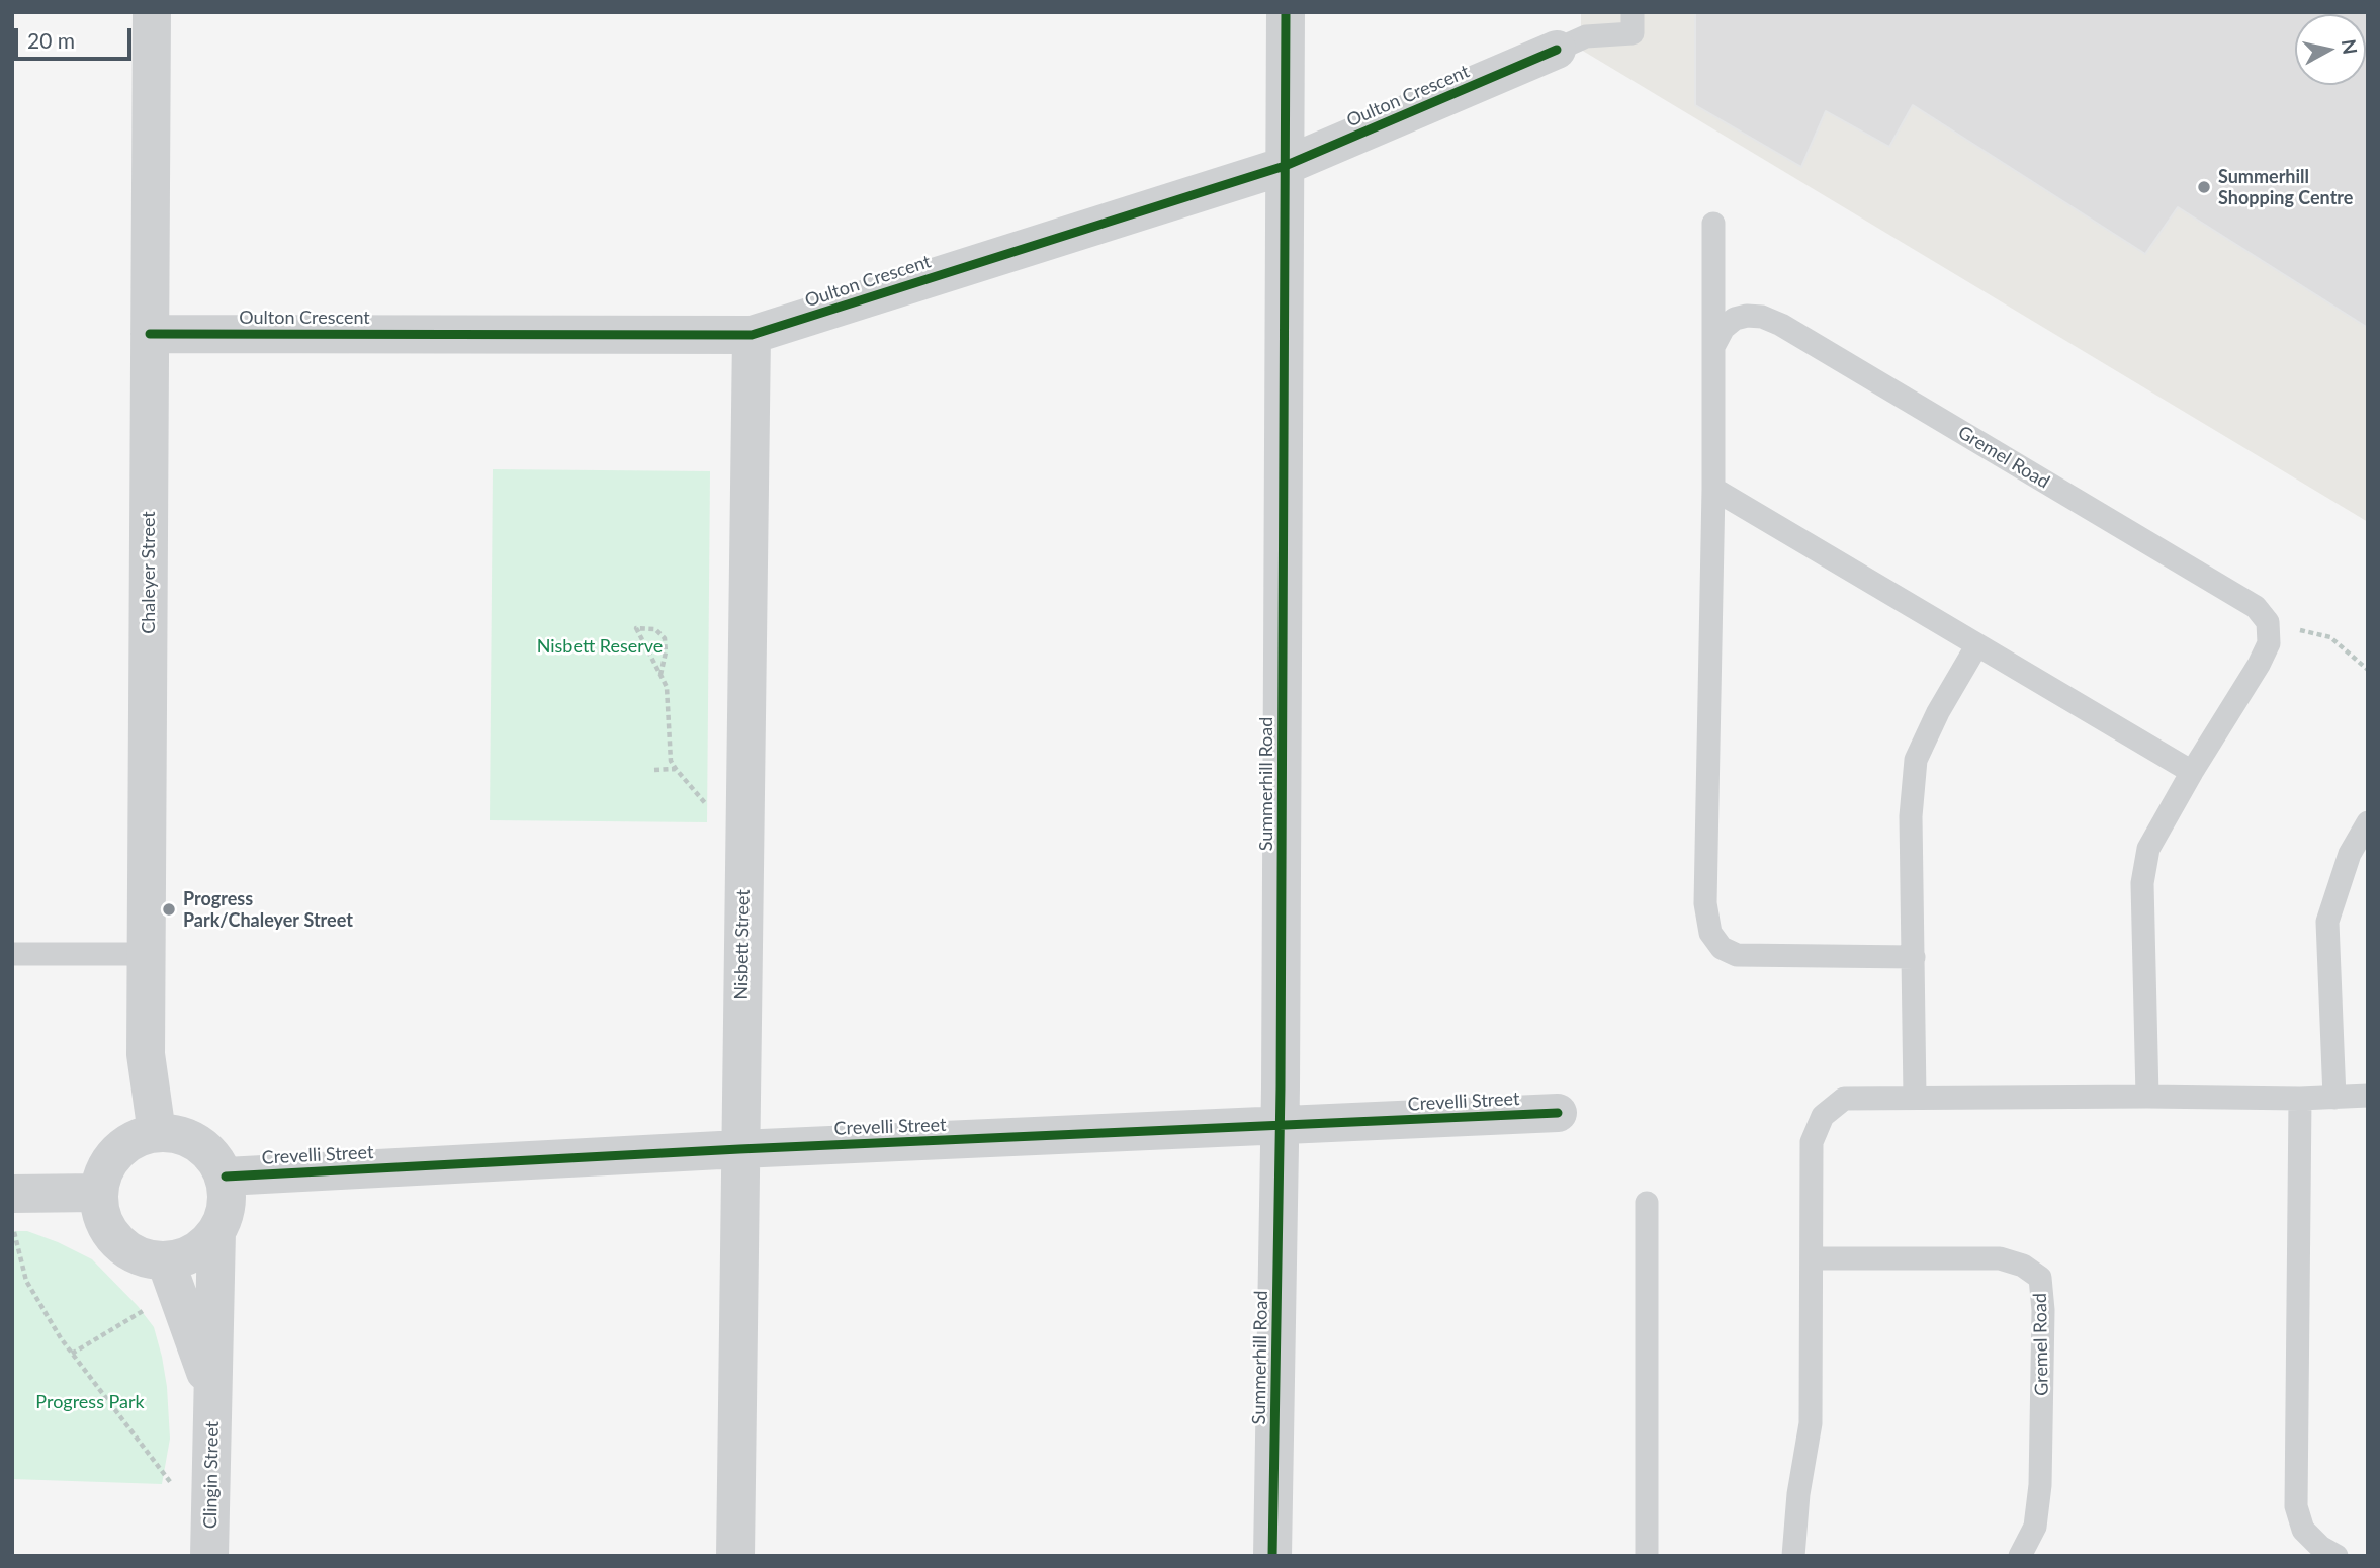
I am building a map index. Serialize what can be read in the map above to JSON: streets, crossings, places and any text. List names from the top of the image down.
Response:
{
  "streets": {
    "street": [
      "Oulton Crescent",
      "Chaleyer Street",
      "Summerhill Road",
      "Nisbett Street",
      "Crevelli Street",
      "Clingin Street"
    ],
    "lane": ["Gremel Road"]
  },
  "crossings": [
    ["Oulton Crescent", "Chaleyer Street"],
    ["Oulton Crescent", "Summerhill Road"],
    ["Oulton Crescent", "Nisbett Street"],
    ["Chaleyer Street", "Crevelli Street"],
    ["Chaleyer Street", "Clingin Street"],
    ["Summerhill Road", "Crevelli Street"],
    ["Nisbett Street", "Crevelli Street"],
    ["Crevelli Street", "Clingin Street"]
  ],
  "parks": ["Nisbett Reserve", "Progress Park"],
  "places": ["Summerhill Shopping Centre", "Progress Park/Chaleyer Street"],
  "scale_bar": "20 m",
  "north": "right"
}
